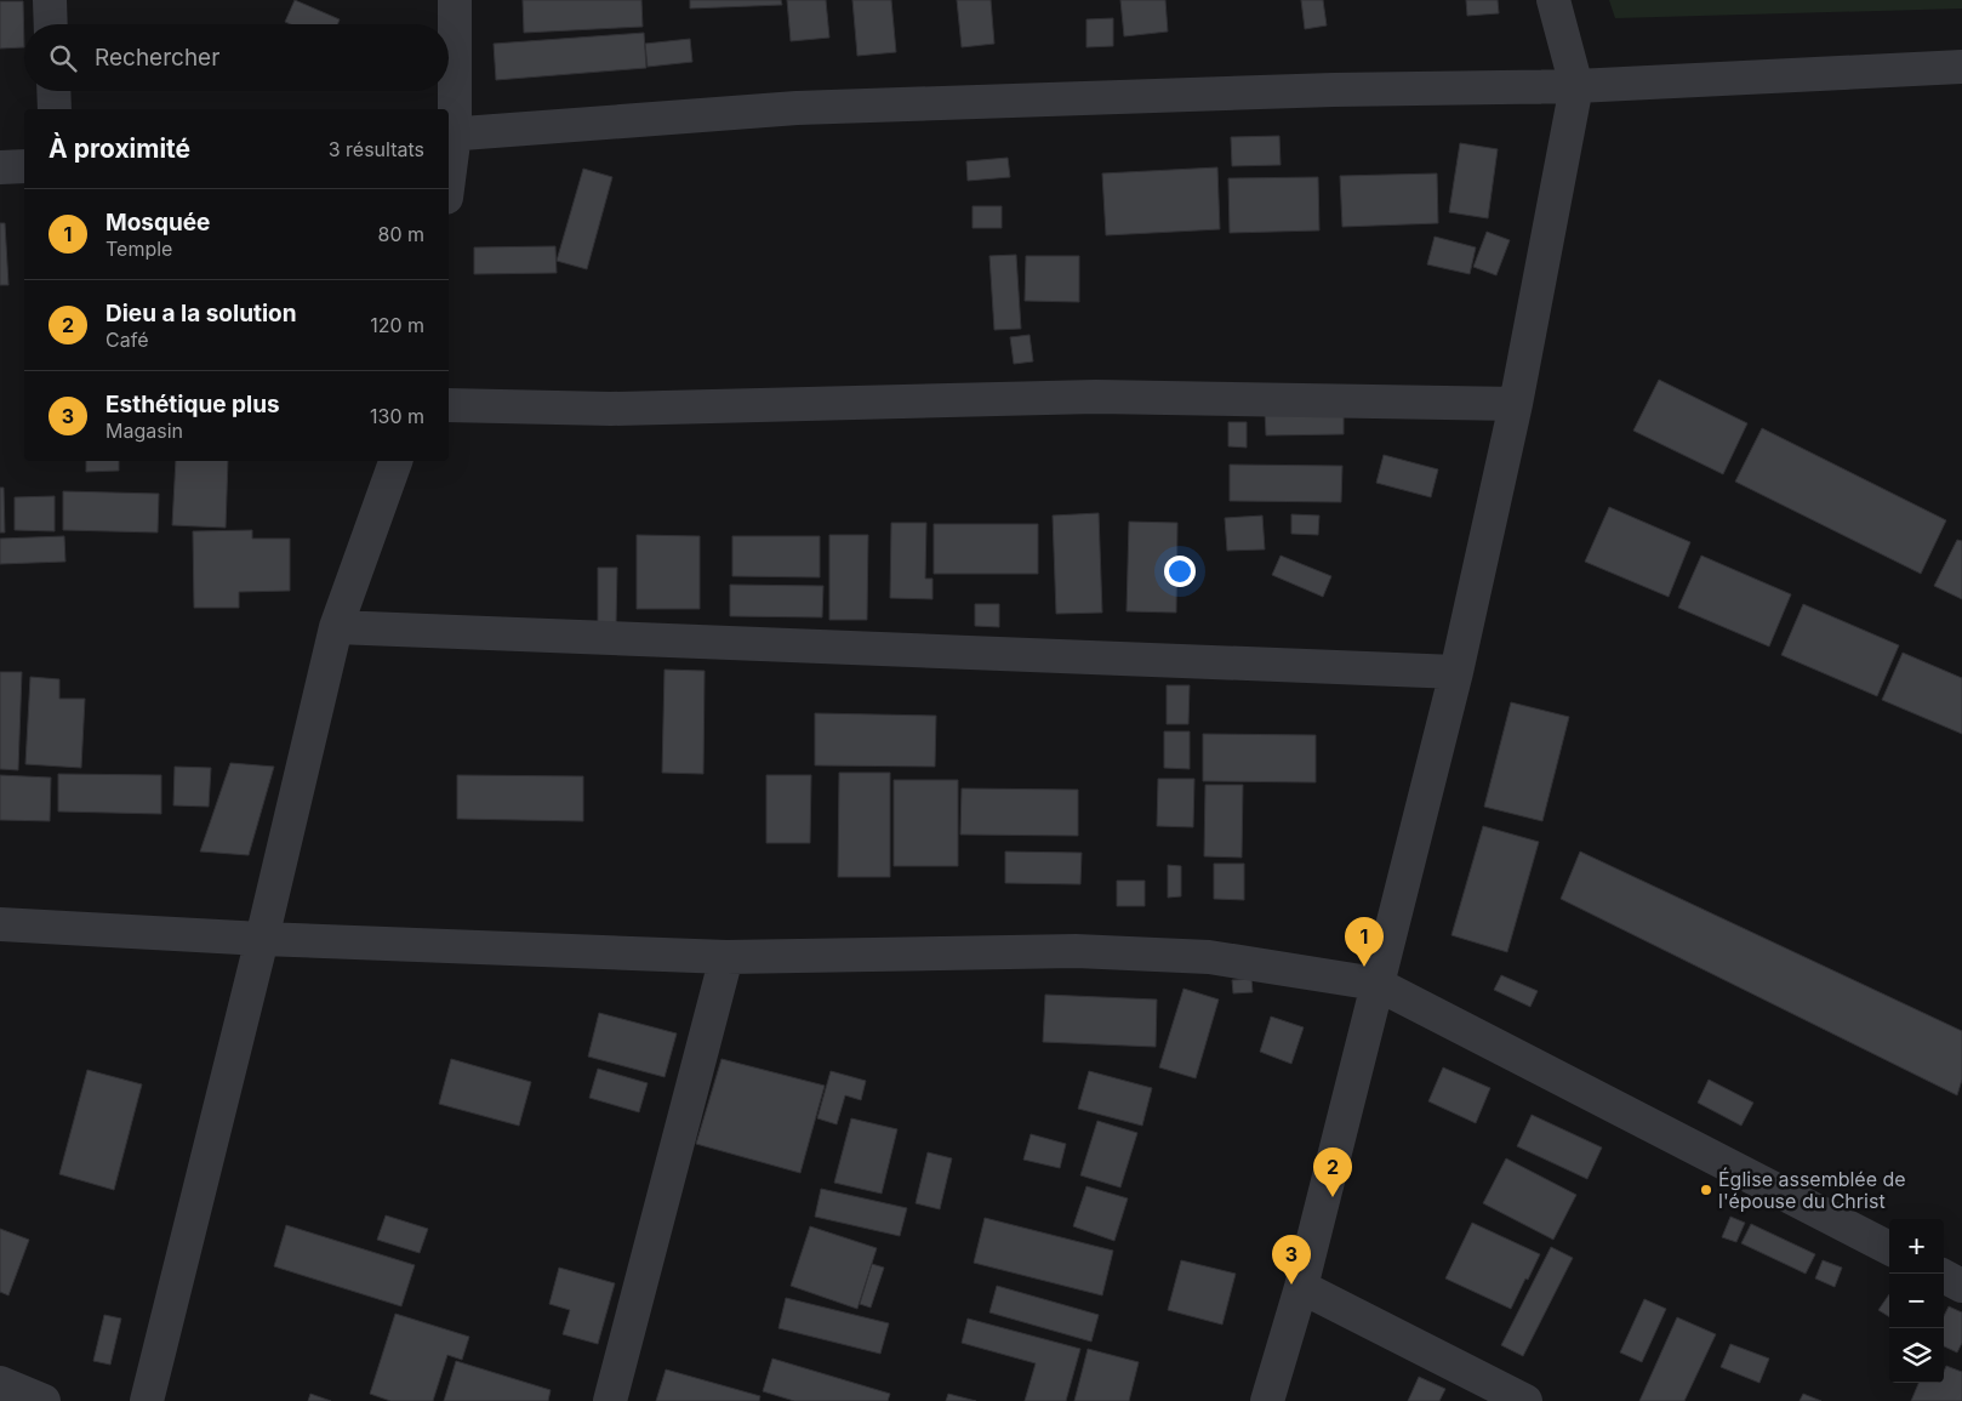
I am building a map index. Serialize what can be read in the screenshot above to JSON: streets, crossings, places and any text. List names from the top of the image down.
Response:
{
  "places": ["Église assemblée de l'épouse du Christ"],
  "page": {
    "search": "Rechercher",
    "heading": ["À proximité", "3 résultats"],
    "list": [
      {
        "mark": "1",
        "name": "Mosquée",
        "note": "Temple",
        "value": "80 m"
      },
      {
        "mark": "2",
        "name": "Dieu a la solution",
        "note": "Café",
        "value": "120 m"
      },
      {
        "mark": "3",
        "name": "Esthétique plus",
        "note": "Magasin",
        "value": "130 m"
      }
    ],
    "pins": ["1", "2", "3"],
    "map_buttons": ["+", "−"]
  }
}
